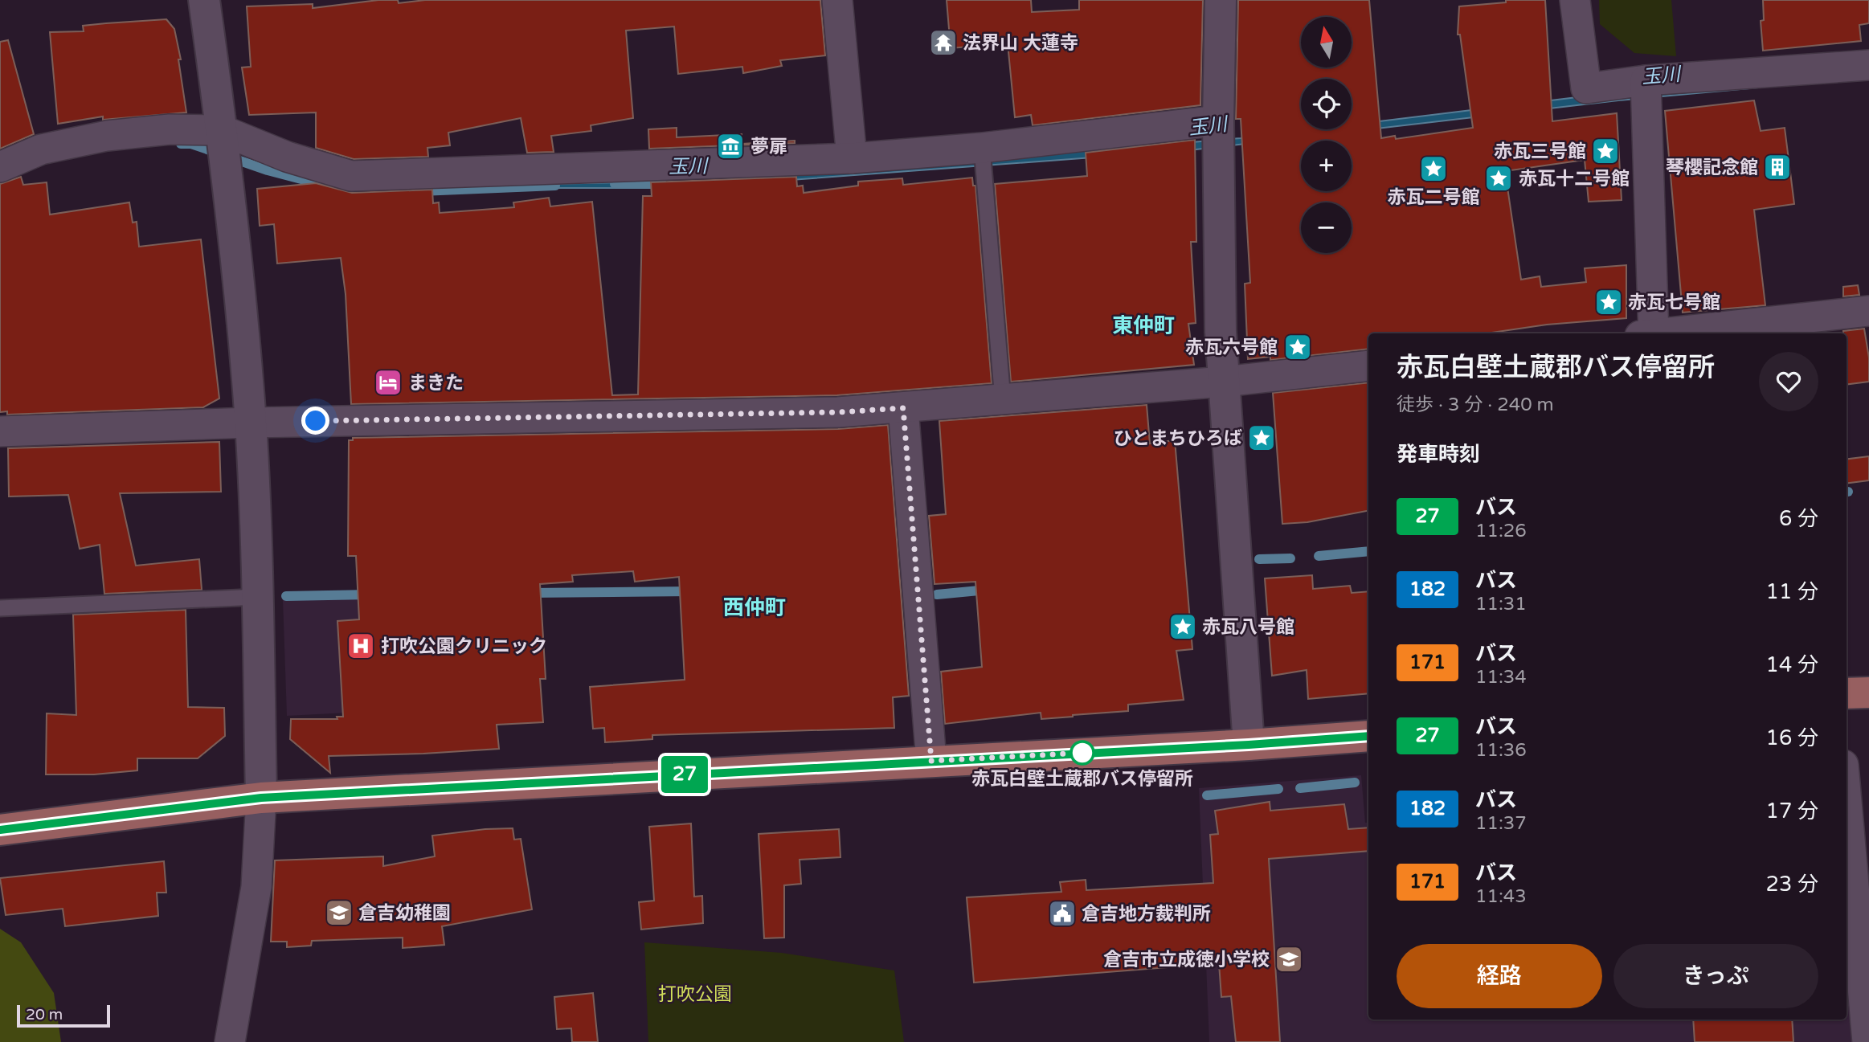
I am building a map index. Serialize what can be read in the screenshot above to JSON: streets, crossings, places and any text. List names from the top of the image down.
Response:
{
  "districts": ["東仲町", "西仲町"],
  "water": ["玉川"],
  "parks": ["打吹公園"],
  "places": {
    "temple": ["法界山 大蓮寺"],
    "museum": ["夢扉"],
    "place": [
      "赤瓦三号館",
      "赤瓦二号館",
      "赤瓦十二号館",
      "赤瓦七号館",
      "赤瓦六号館",
      "ひとまちひろば",
      "赤瓦八号館"
    ],
    "building": ["琴櫻記念館"],
    "hotel": ["まきた"],
    "hospital": ["打吹公園クリニック"],
    "other": ["赤瓦白壁土蔵郡バス停留所"],
    "school or university": ["倉吉幼稚園", "倉吉市立成徳小学校"],
    "public building": ["倉吉地方裁判所"]
  },
  "lines": ["bus line 27"],
  "scale_bar": "20 m",
  "north": "top",
  "page": {
    "on_map": "27",
    "map_buttons": ["+", "−"],
    "heading": [
      ["赤瓦白壁土蔵郡バス停留所", "徒歩 · 3 分 · 240 m"],
      "発車時刻"
    ],
    "list": [
      {
        "mark": "27",
        "name": "バス",
        "note": "11:26",
        "value": "6 分"
      },
      {
        "mark": "182",
        "name": "バス",
        "note": "11:31",
        "value": "11 分"
      },
      {
        "mark": "171",
        "name": "バス",
        "note": "11:34",
        "value": "14 分"
      },
      {
        "mark": "27",
        "name": "バス",
        "note": "11:36",
        "value": "16 分"
      },
      {
        "mark": "182",
        "name": "バス",
        "note": "11:37",
        "value": "17 分"
      },
      {
        "mark": "171",
        "name": "バス",
        "note": "11:43",
        "value": "23 分"
      }
    ],
    "buttons": ["経路", "きっぷ"],
    "scale": "20 m"
  }
}
